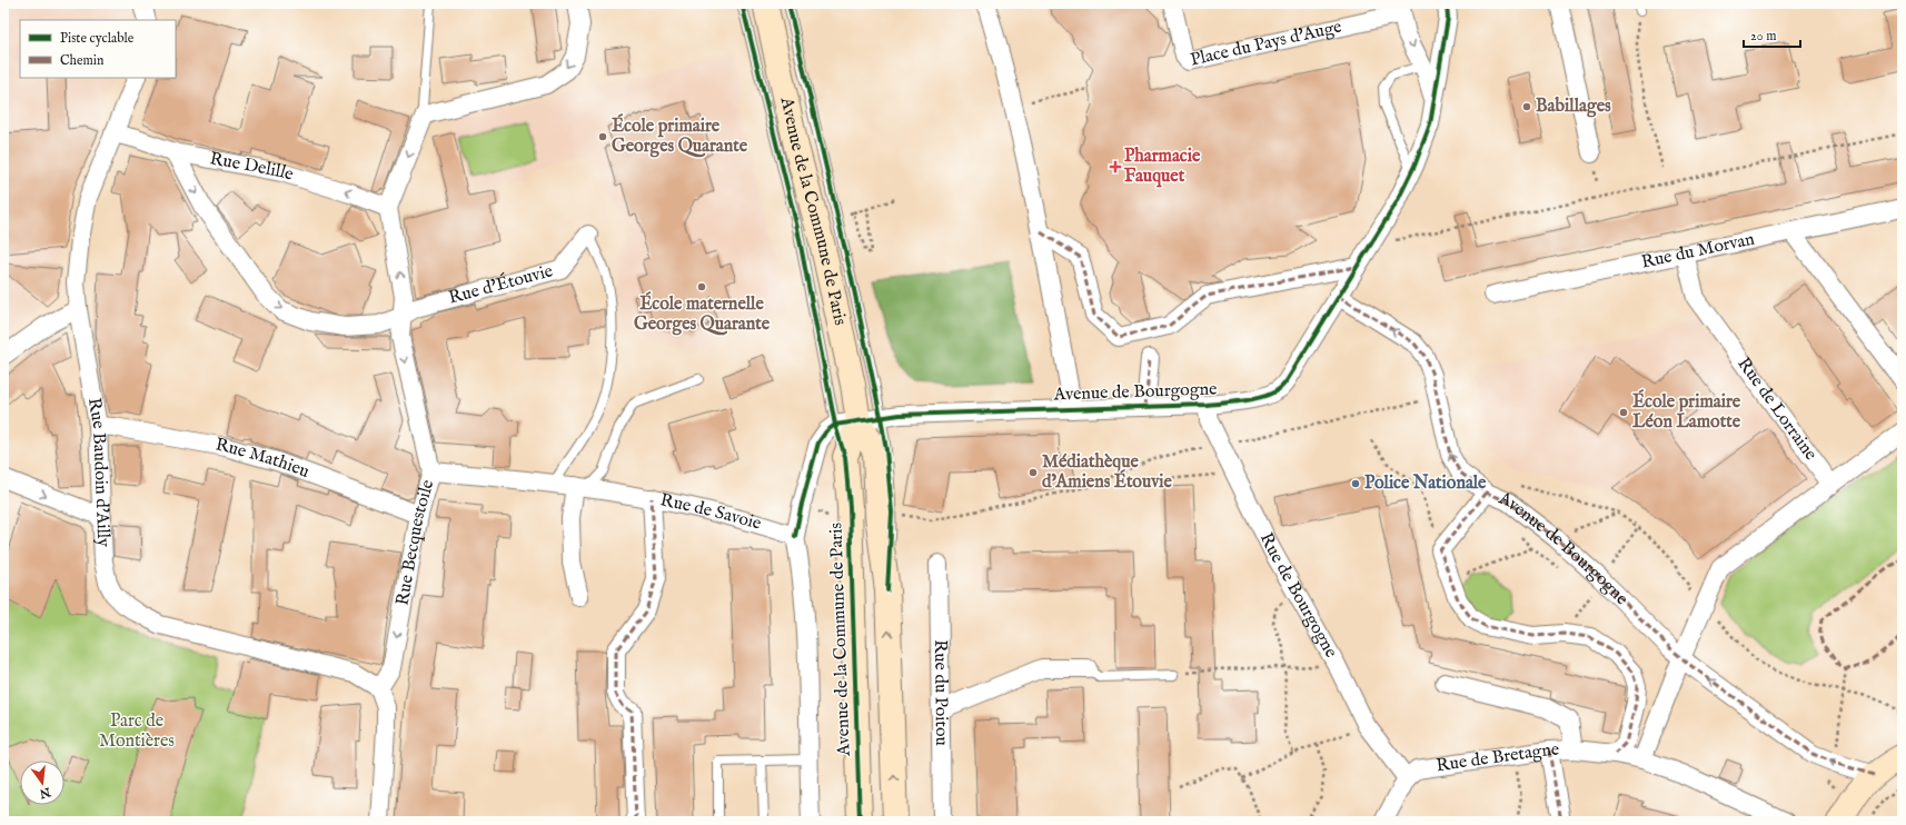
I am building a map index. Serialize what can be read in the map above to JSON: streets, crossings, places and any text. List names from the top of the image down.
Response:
{
  "streets": {
    "street": [
      "Place du Pays d'Auge",
      "Rue Delille",
      "Avenue de la Commune de Paris",
      "Rue du Morvan",
      "Rue d'Étouvie",
      "Avenue de Bourgogne",
      "Rue de Lorraine",
      "Rue Mathieu",
      "Rue Baudoin d'Ailly",
      "Rue de Savoie",
      "Rue Becquestoile",
      "Rue de Bourgogne",
      "Rue du Poitou",
      "Rue de Bretagne"
    ]
  },
  "crossings": [
    ["Rue Delille", "Rue d'Étouvie"],
    ["Rue Delille", "Rue Baudoin d'Ailly"],
    ["Avenue de la Commune de Paris", "Avenue de Bourgogne"],
    ["Rue du Morvan", "Rue de Lorraine"],
    ["Rue d'Étouvie", "Rue Becquestoile"],
    ["Avenue de Bourgogne", "Rue de Bourgogne"],
    ["Rue Mathieu", "Rue Baudoin d'Ailly"],
    ["Rue Mathieu", "Rue Becquestoile"],
    ["Rue Baudoin d'Ailly", "Rue Becquestoile"],
    ["Rue de Savoie", "Rue Becquestoile"],
    ["Rue de Bourgogne", "Rue de Bretagne"]
  ],
  "one_way": ["Rue Delille", "Rue d'Étouvie", "Rue Becquestoile"],
  "parks": ["Parc de Montières"],
  "places": {
    "other": [
      "Babillages",
      "École primaire Georges Quarante",
      "École maternelle Georges Quarante",
      "École primaire Léon Lamotte",
      "Médiathèque d’Amiens Étouvie",
      "Police Nationale"
    ],
    "health": ["Pharmacie Fauquet"]
  },
  "legend": ["Piste cyclable", "Chemin"],
  "scale_bar": "20 m",
  "north": "bottom"
}
